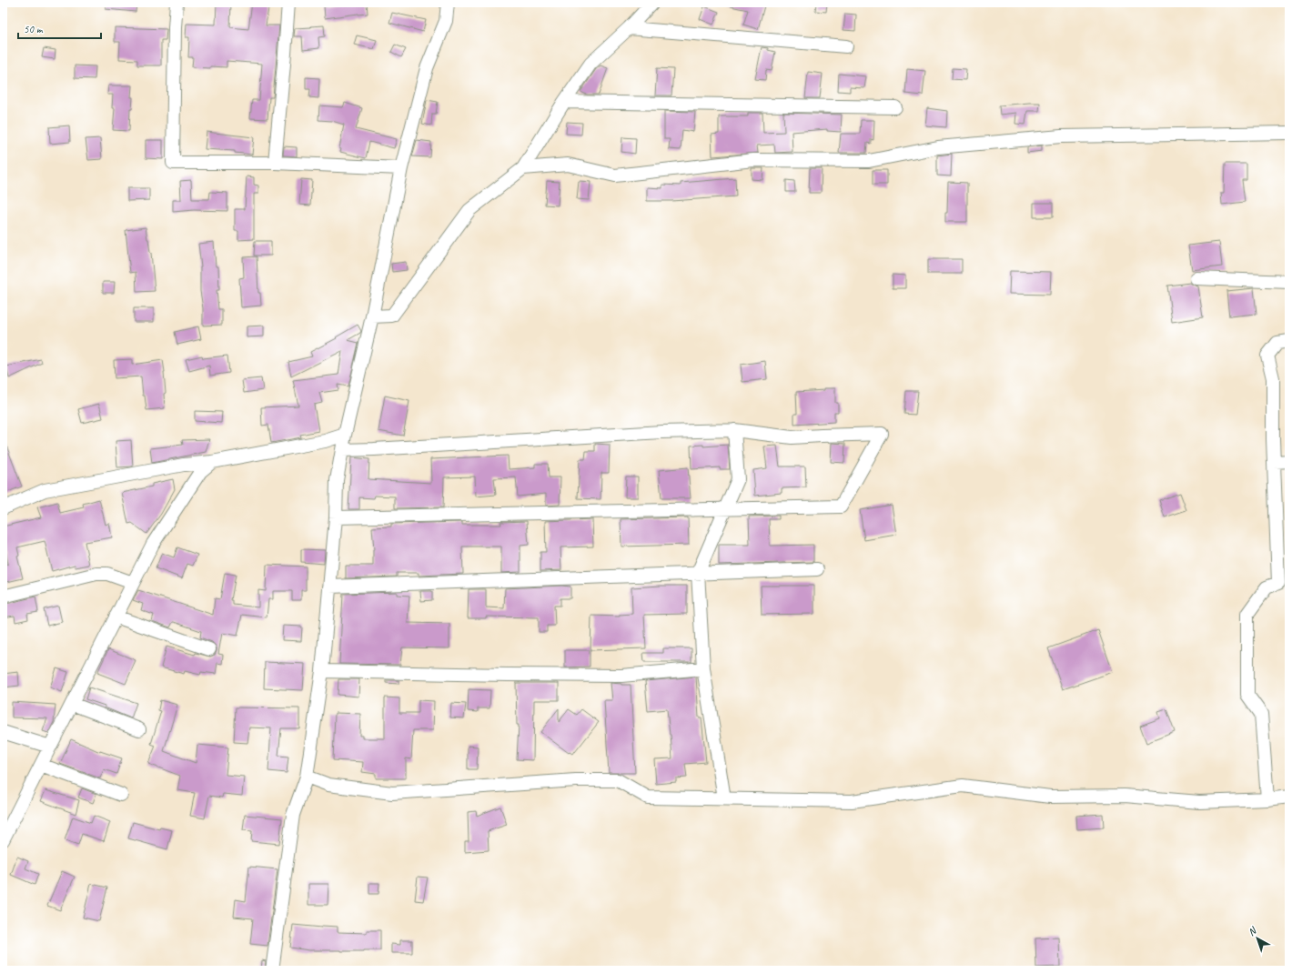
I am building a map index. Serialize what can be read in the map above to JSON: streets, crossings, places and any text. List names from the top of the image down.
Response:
{
  "scale_bar": "50 m",
  "north": "top left"
}
